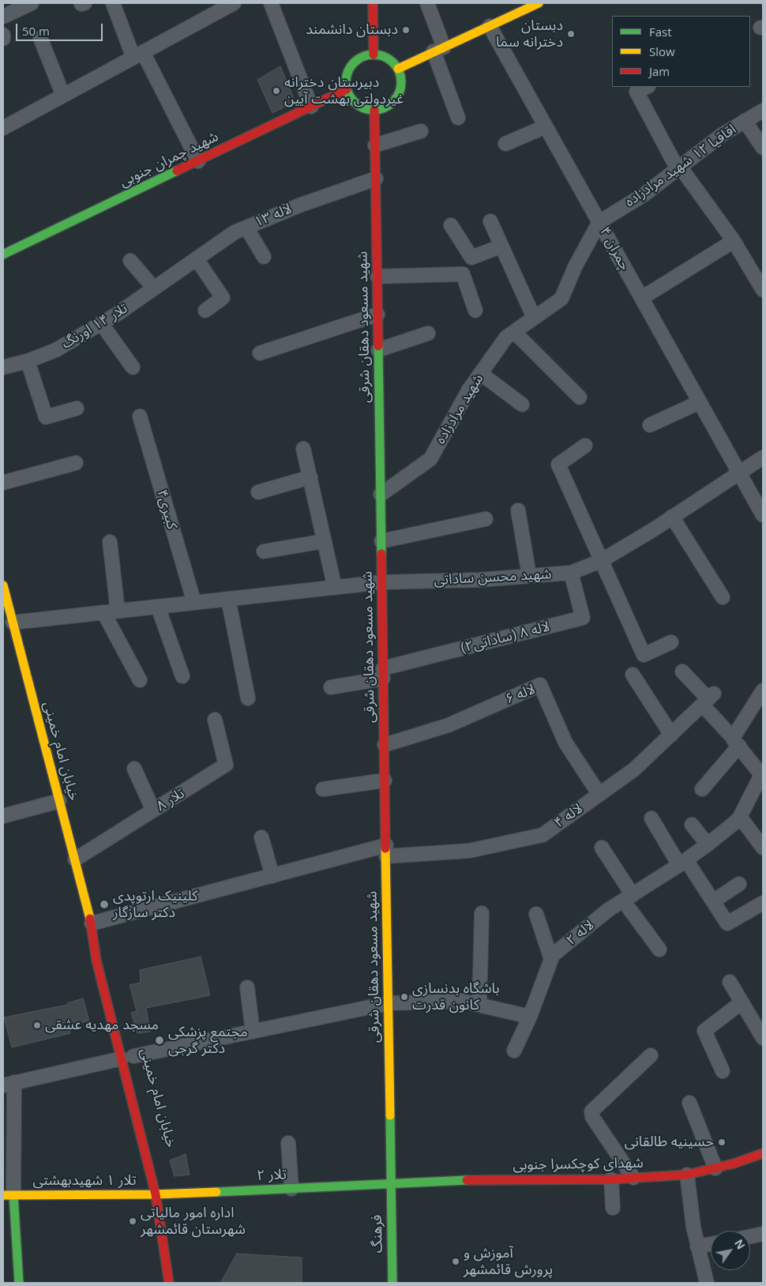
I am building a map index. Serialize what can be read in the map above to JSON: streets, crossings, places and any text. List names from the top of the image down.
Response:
{
  "streets": {
    "main road": [
      "شهید چمران جنوبی",
      "شهید مسعود دهقان شرقی",
      "خیابان امام خمینی",
      "شهدای کوچکسرا جنوبی",
      "تلار ۲",
      "تلار ۱ شهیدبهشتی",
      "فرهنگ"
    ],
    "street": [
      "اقاقیا ۱۲ شهید مرادزاده",
      "لاله ۱۳",
      "چمران ۴",
      "تلار ۱۴ اورنگ",
      "شهید مرادزاده",
      "کبیری۴",
      "شهید محسن ساداتی",
      "لاله ۸ (ساداتی۲)",
      "لاله ۶",
      "تلار ۸",
      "لاله ۴",
      "لاله ۲"
    ]
  },
  "crossings": [
    ["شهید چمران جنوبی", "شهید مسعود دهقان شرقی"],
    ["اقاقیا ۱۲ شهید مرادزاده", "چمران ۴"],
    ["اقاقیا ۱۲ شهید مرادزاده", "شهید مرادزاده"],
    ["لاله ۱۳", "تلار ۱۴ اورنگ"],
    ["لاله ۱۳", "شهید مسعود دهقان شرقی"],
    ["چمران ۴", "شهید مرادزاده"],
    ["چمران ۴", "شهید محسن ساداتی"],
    ["شهید مسعود دهقان شرقی", "شهید مرادزاده"],
    ["شهید مسعود دهقان شرقی", "شهید محسن ساداتی"],
    ["شهید مسعود دهقان شرقی", "لاله ۸ (ساداتی۲)"],
    ["شهید مسعود دهقان شرقی", "لاله ۶"],
    ["شهید مسعود دهقان شرقی", "لاله ۴"],
    ["شهید مسعود دهقان شرقی", "شهدای کوچکسرا جنوبی"],
    ["شهید مسعود دهقان شرقی", "تلار ۲"],
    ["شهید مسعود دهقان شرقی", "فرهنگ"],
    ["کبیری۴", "شهید محسن ساداتی"],
    ["شهید محسن ساداتی", "لاله ۸ (ساداتی۲)"],
    ["شهید محسن ساداتی", "خیابان امام خمینی"],
    ["لاله ۶", "لاله ۴"],
    ["خیابان امام خمینی", "تلار ۸"],
    ["خیابان امام خمینی", "لاله ۴"],
    ["خیابان امام خمینی", "تلار ۲"],
    ["خیابان امام خمینی", "تلار ۱ شهیدبهشتی"],
    ["شهدای کوچکسرا جنوبی", "تلار ۲"],
    ["شهدای کوچکسرا جنوبی", "فرهنگ"],
    ["تلار ۲", "تلار ۱ شهیدبهشتی"],
    ["تلار ۲", "فرهنگ"]
  ],
  "places": [
    "دبستان دانشمند",
    "دبستان دخترانه سما",
    "دبیرستان دخترانه غیردولتی بهشت آیین",
    "کلینیک ارتوپدی دکتر سازگار",
    "باشگاه بدنسازی کانون قدرت",
    "مسجد مهدیه عشقی",
    "مجتمع پزشکی دکتر گرجی",
    "حسینیه طالقانی",
    "اداره امور مالیاتی شهرستان قائمشهر",
    "آموزش و پرورش قائمشهر"
  ],
  "legend": ["Fast", "Slow", "Jam"],
  "scale_bar": "50 m",
  "north": "top right"
}
